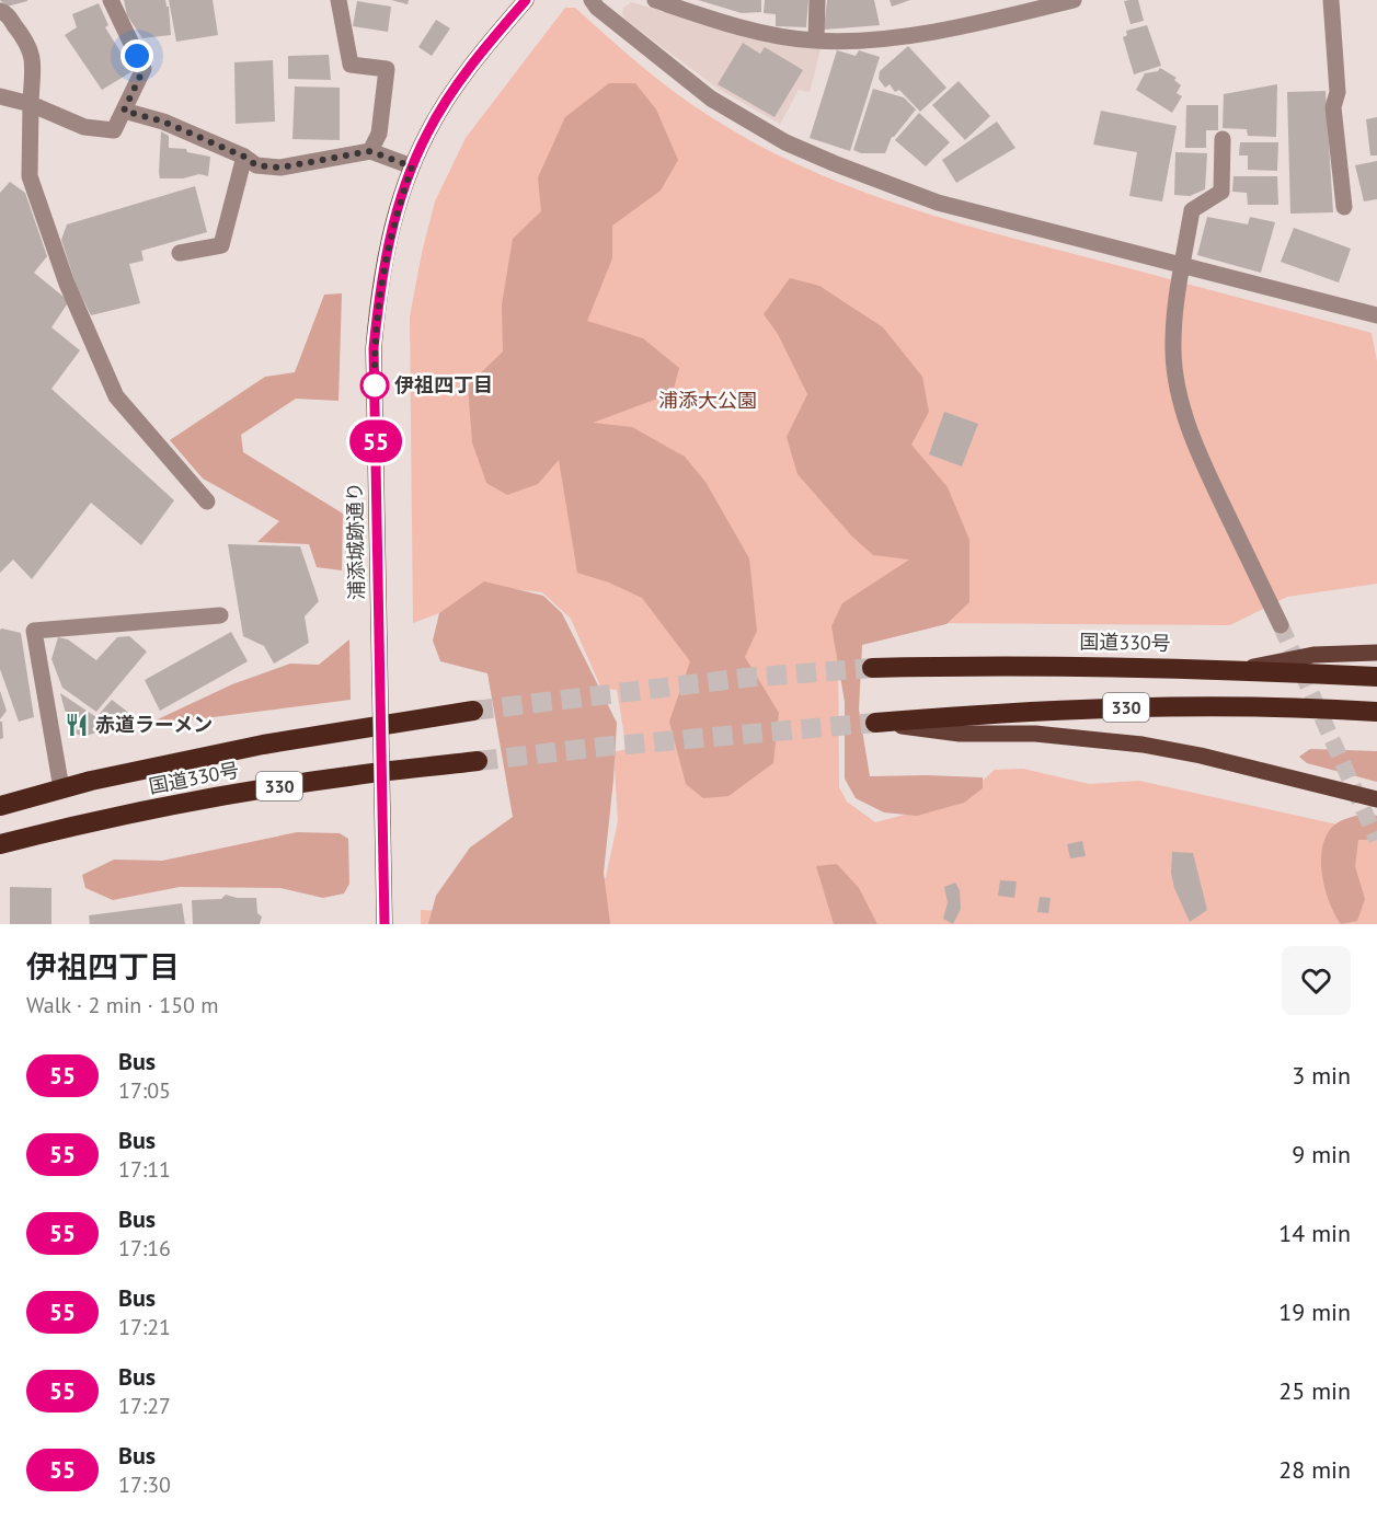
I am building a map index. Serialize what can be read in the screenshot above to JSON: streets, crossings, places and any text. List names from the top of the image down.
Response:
{
  "streets": {
    "highway": ["国道330号", "330"],
    "main road": ["浦添城跡通り"]
  },
  "parks": ["浦添大公園"],
  "places": {
    "other": ["伊祖四丁目"],
    "restaurant": ["赤道ラーメン"]
  },
  "lines": ["bus line 55"],
  "page": {
    "on_map": "55",
    "heading": ["伊祖四丁目", "Walk · 2 min · 150 m"],
    "list": [
      {
        "mark": "55",
        "name": "Bus",
        "note": "17:05",
        "value": "3 min"
      },
      {
        "mark": "55",
        "name": "Bus",
        "note": "17:11",
        "value": "9 min"
      },
      {
        "mark": "55",
        "name": "Bus",
        "note": "17:16",
        "value": "14 min"
      },
      {
        "mark": "55",
        "name": "Bus",
        "note": "17:21",
        "value": "19 min"
      },
      {
        "mark": "55",
        "name": "Bus",
        "note": "17:27",
        "value": "25 min"
      },
      {
        "mark": "55",
        "name": "Bus",
        "note": "17:30",
        "value": "28 min"
      }
    ]
  }
}
